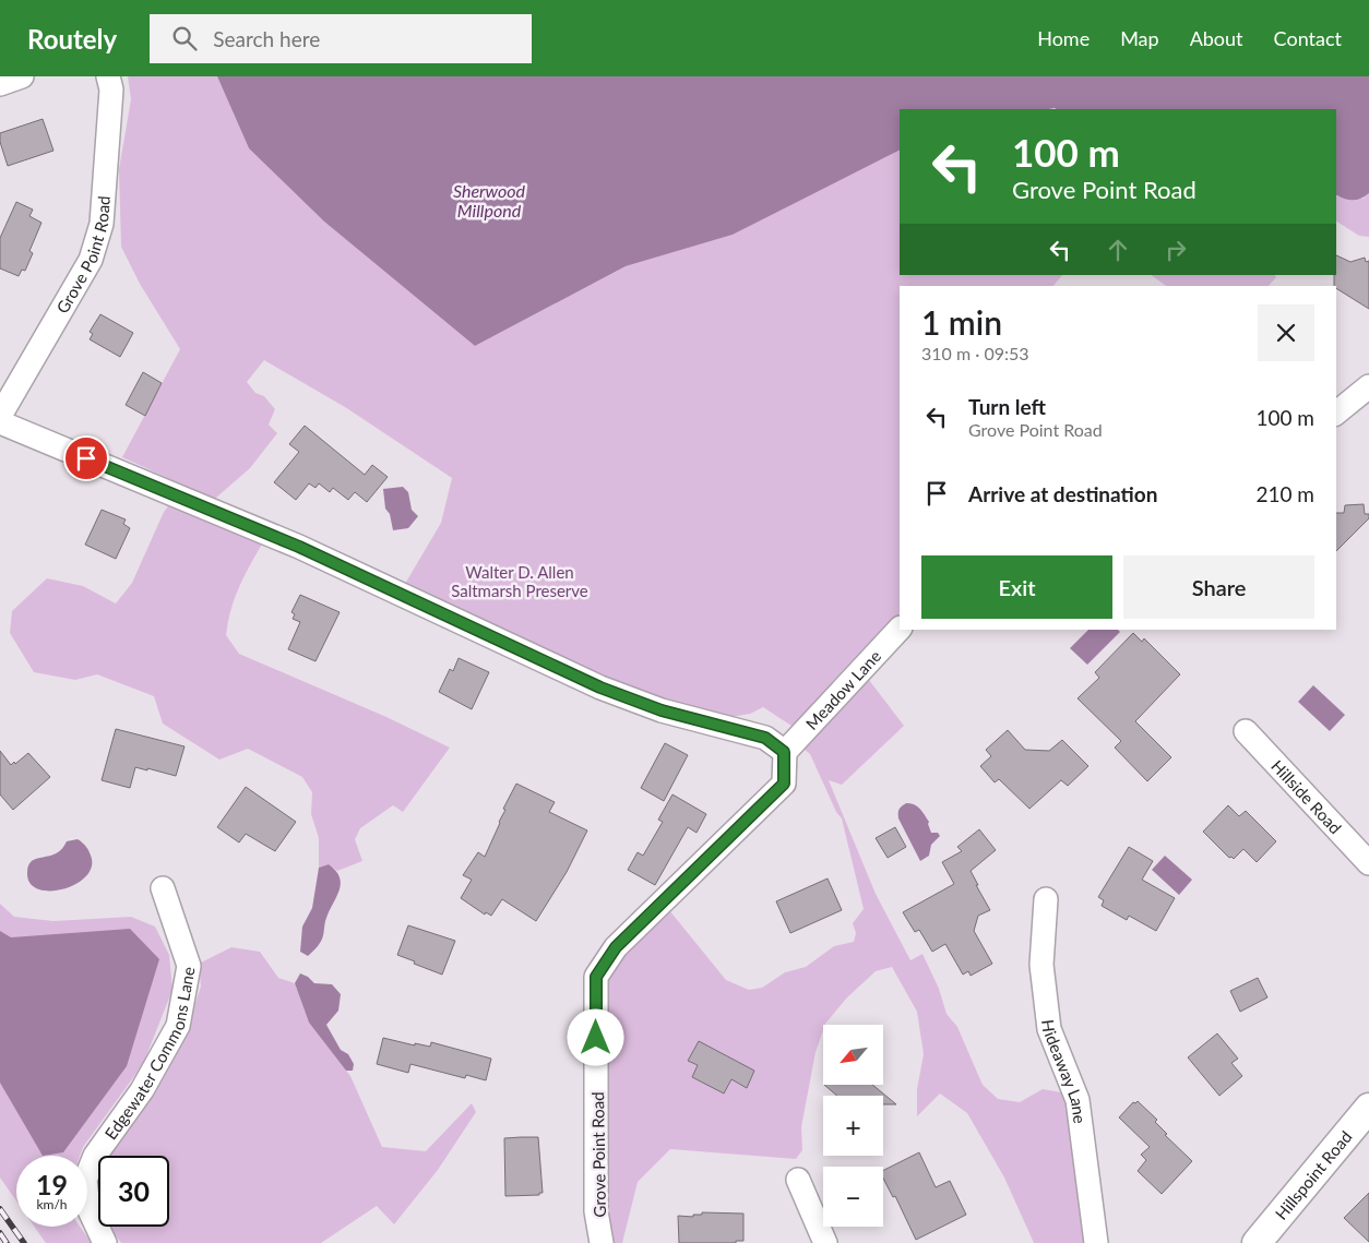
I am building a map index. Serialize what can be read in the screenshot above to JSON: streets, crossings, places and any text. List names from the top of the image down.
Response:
{
  "streets": {
    "street": [
      "Grove Point Road",
      "Meadow Lane",
      "Hillside Road",
      "Edgewater Commons Lane",
      "Hideaway Lane",
      "Hillspoint Road"
    ]
  },
  "crossings": [
    ["Grove Point Road", "Meadow Lane"]
  ],
  "water": ["Sherwood Millpond"],
  "parks": ["Walter D. Allen Saltmarsh Preserve"],
  "north": "bottom left",
  "page": {
    "header": "Routely",
    "search": "Search here",
    "nav": [
      "Home",
      "Map",
      "About",
      "Contact"
    ],
    "turn": ["100 m", "Grove Point Road"],
    "heading": ["1 min", "310 m · 09:53"],
    "list": [
      {
        "name": "Turn left",
        "note": "Grove Point Road",
        "value": "100 m"
      },
      {
        "name": "Arrive at destination",
        "value": "210 m"
      }
    ],
    "buttons": ["Exit", "Share"],
    "map_buttons": ["+", "−"],
    "speed": "19 km/h",
    "limit": "30"
  }
}
